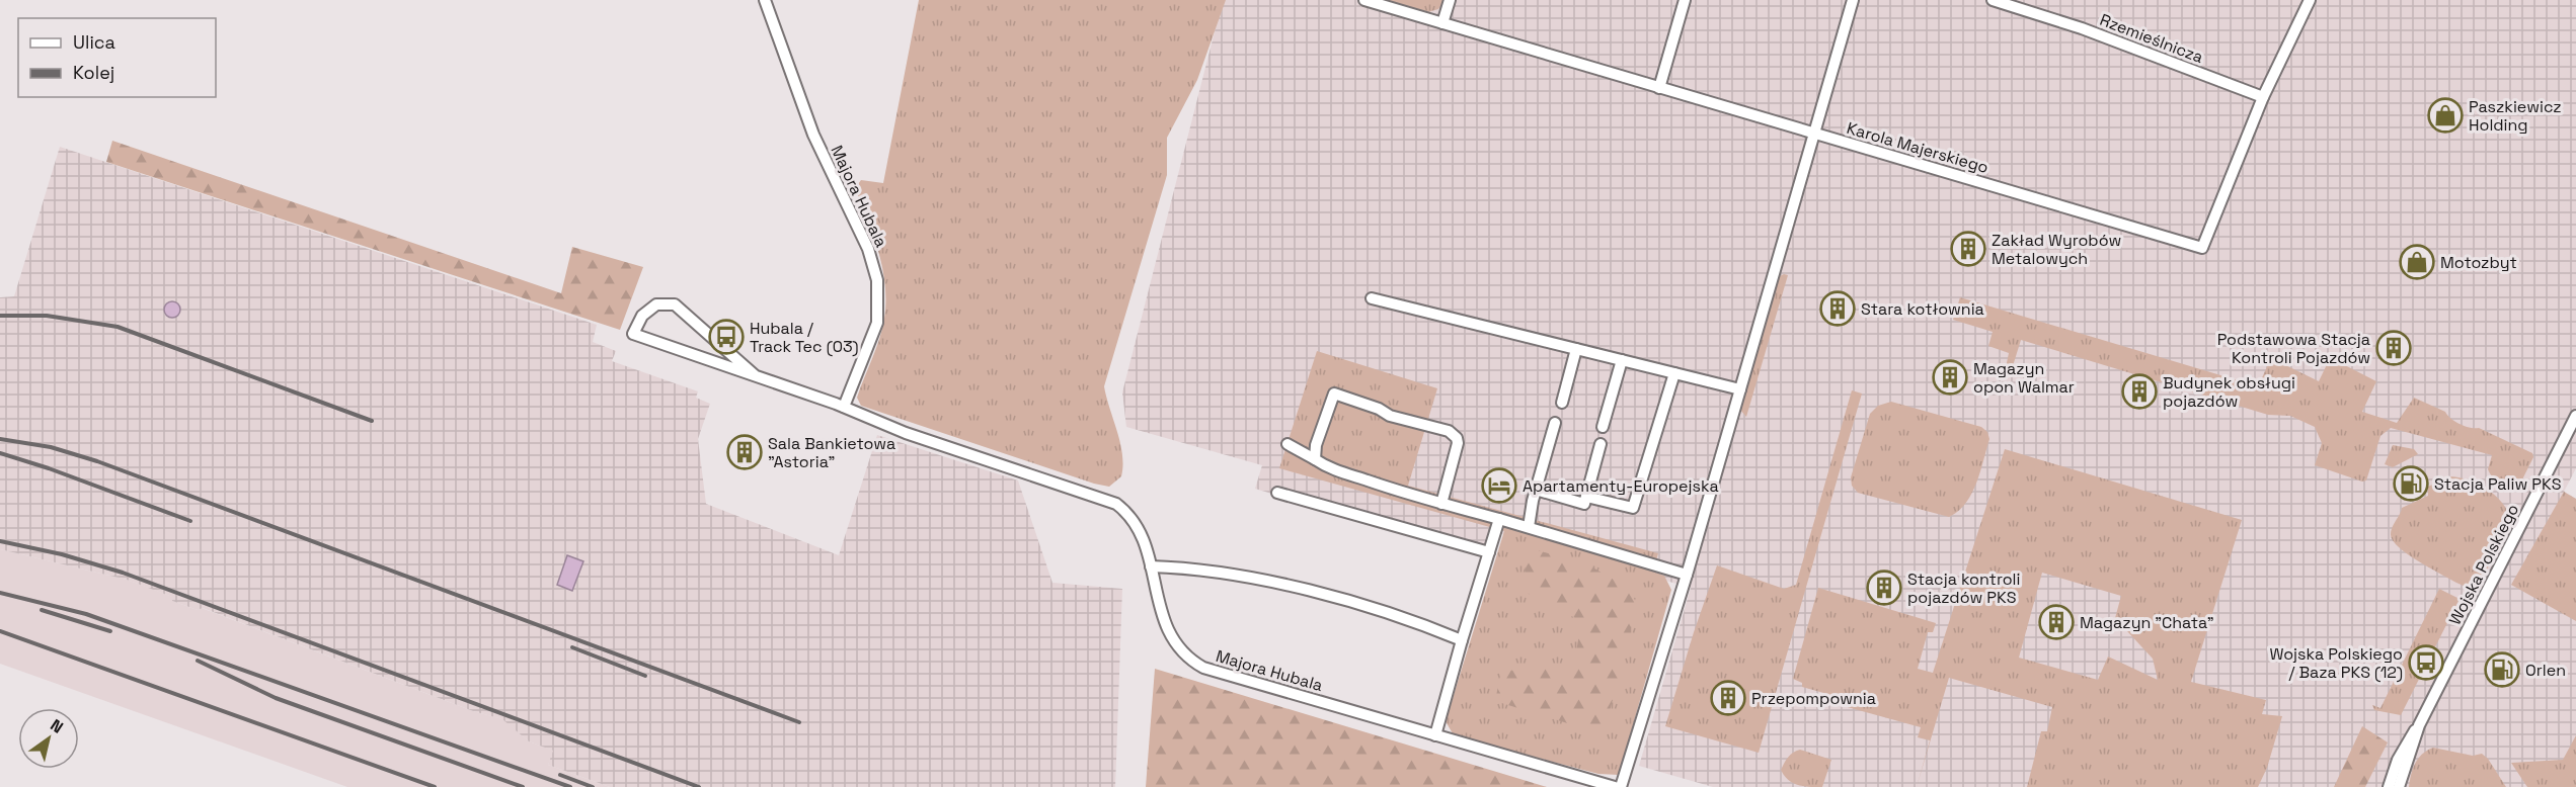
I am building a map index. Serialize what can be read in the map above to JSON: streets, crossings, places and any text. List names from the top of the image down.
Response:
{
  "streets": {
    "street": [
      "Rzemieślnicza",
      "Karola Majerskiego",
      "Majora Hubala",
      "Wojska Polskiego"
    ]
  },
  "crossings": [
    ["Rzemieślnicza", "Karola Majerskiego"]
  ],
  "places": {
    "shop": ["Paszkiewicz Holding", "Motozbyt"],
    "building": [
      "Zakład Wyrobów Metalowych",
      "Stara kotłownia",
      "Podstawowa Stacja Kontroli Pojazdów",
      "Magazyn opon Walmar",
      "Budynek obsługi pojazdów",
      "Sala Bankietowa \"Astoria\"",
      "Stacja kontroli pojazdów PKS",
      "Magazyn \"Chata\"",
      "Przepompownia"
    ],
    "bus stop": ["Hubala / Track Tec (03)", "Wojska Polskiego / Baza PKS (12)"],
    "fuel station": ["Stacja Paliw PKS", "Orlen"],
    "hotel": ["Apartamenty-Europejska"]
  },
  "legend": ["Ulica", "Kolej"],
  "north": "top right"
}
